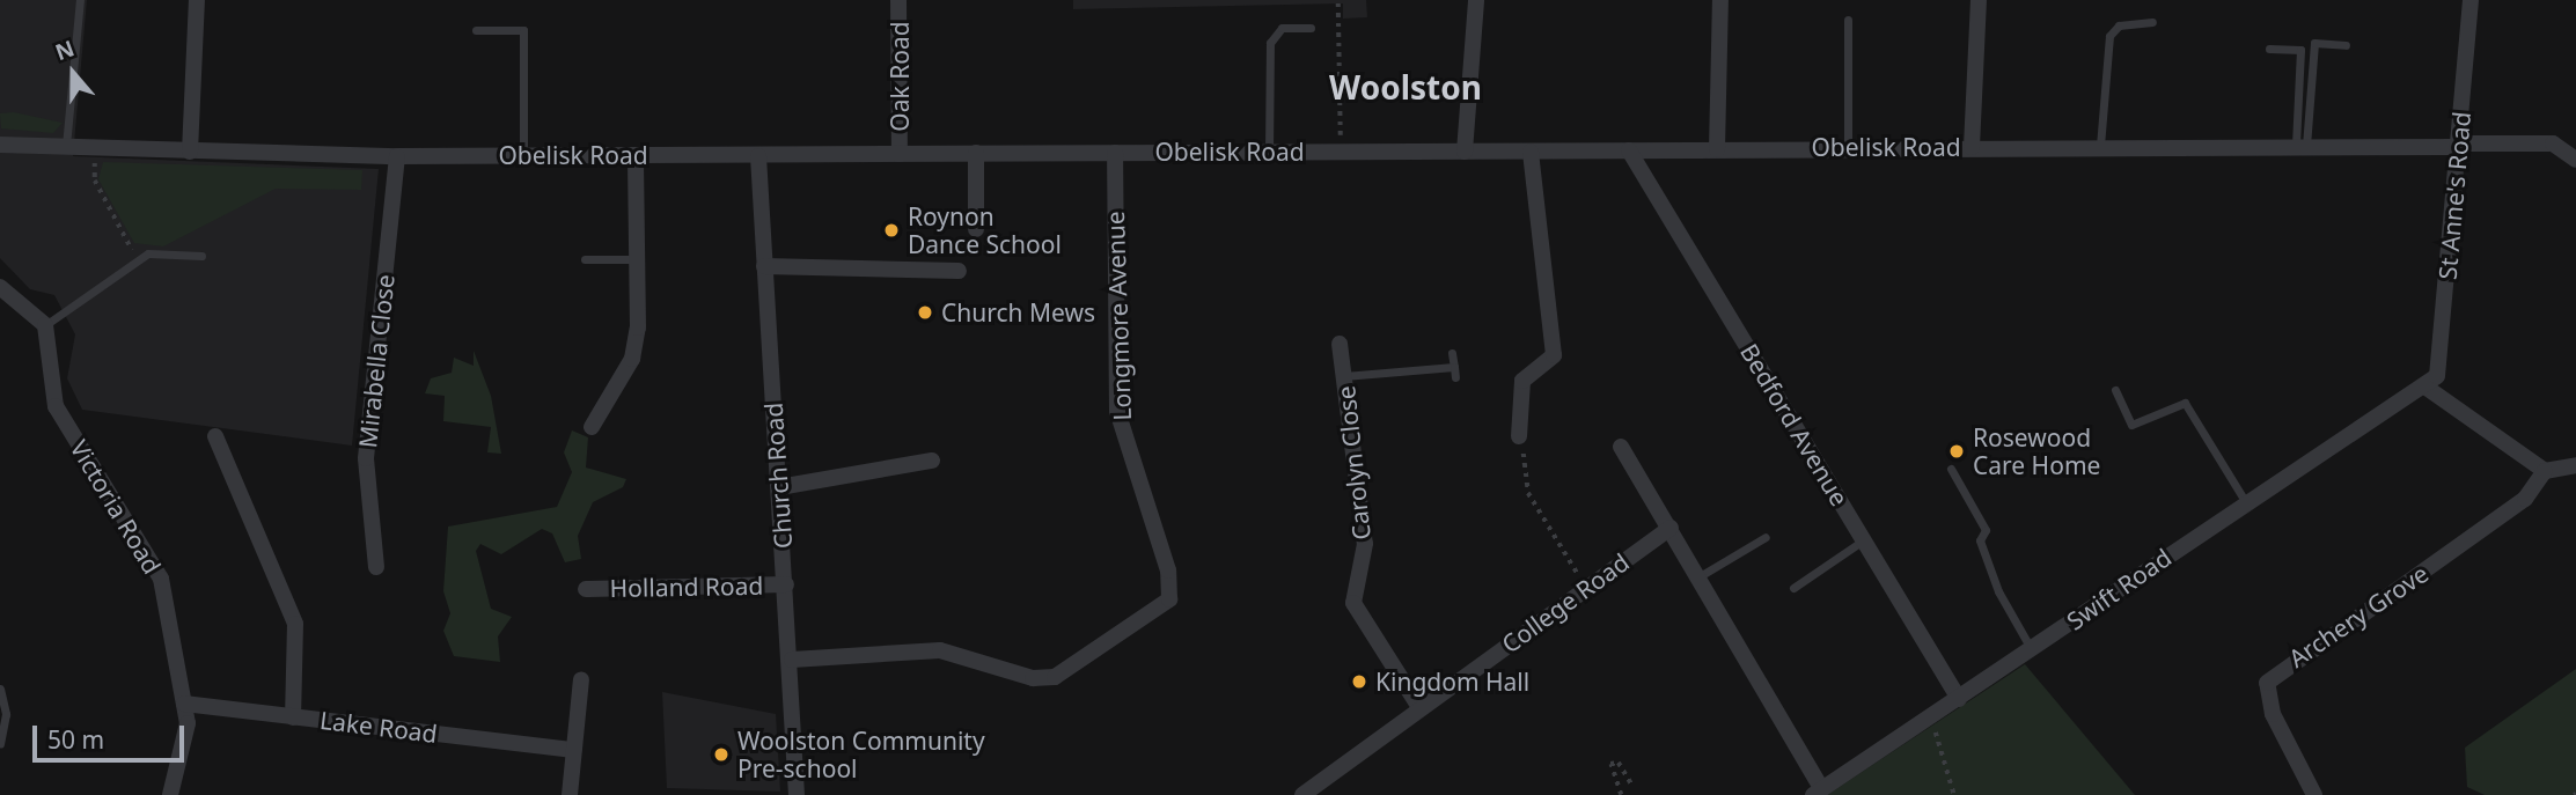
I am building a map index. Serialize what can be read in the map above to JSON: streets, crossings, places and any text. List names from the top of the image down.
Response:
{
  "streets": {
    "street": [
      "Oak Road",
      "Obelisk Road",
      "St Anne's Road",
      "Longmore Avenue",
      "Mirabella Close",
      "Bedford Avenue",
      "Carolyn Close",
      "Church Road",
      "Victoria Road",
      "Holland Road",
      "Swift Road",
      "College Road",
      "Archery Grove",
      "Lake Road"
    ]
  },
  "crossings": [
    ["Oak Road", "Obelisk Road"],
    ["Obelisk Road", "St Anne's Road"],
    ["Obelisk Road", "Longmore Avenue"],
    ["Obelisk Road", "Mirabella Close"],
    ["Obelisk Road", "Bedford Avenue"],
    ["Obelisk Road", "Church Road"],
    ["St Anne's Road", "Swift Road"],
    ["Longmore Avenue", "Church Road"],
    ["Bedford Avenue", "Swift Road"],
    ["Carolyn Close", "College Road"],
    ["Church Road", "Holland Road"],
    ["Victoria Road", "Lake Road"]
  ],
  "districts": ["Woolston"],
  "places": [
    "Roynon Dance School",
    "Church Mews",
    "Rosewood Care Home",
    "Kingdom Hall",
    "Woolston Community Pre-school"
  ],
  "scale_bar": "50 m",
  "north": "top"
}
